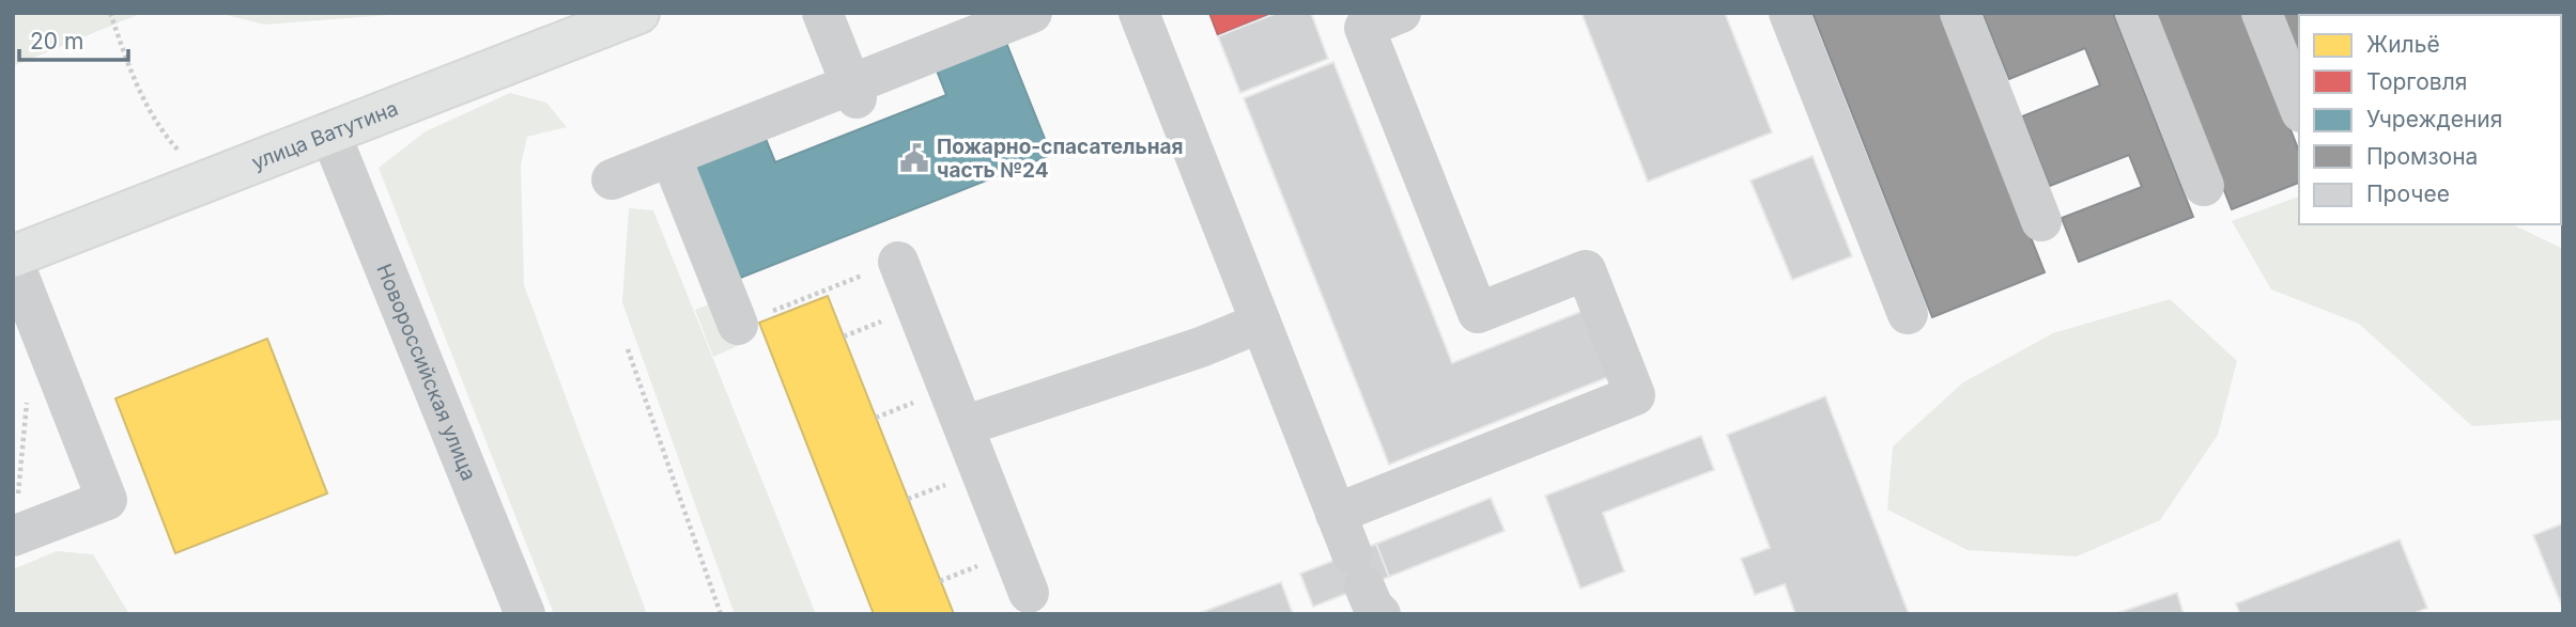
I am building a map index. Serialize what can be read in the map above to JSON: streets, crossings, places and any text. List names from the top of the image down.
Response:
{
  "streets": {
    "main road": ["улица Ватутина"],
    "street": ["Новороссийская улица"]
  },
  "crossings": [
    ["улица Ватутина", "Новороссийская улица"]
  ],
  "places": {
    "public building": ["Пожарно-спасательная часть №24"]
  },
  "legend": [
    "Жильё",
    "Торговля",
    "Учреждения",
    "Промзона",
    "Прочее"
  ],
  "scale_bar": "20 m"
}
